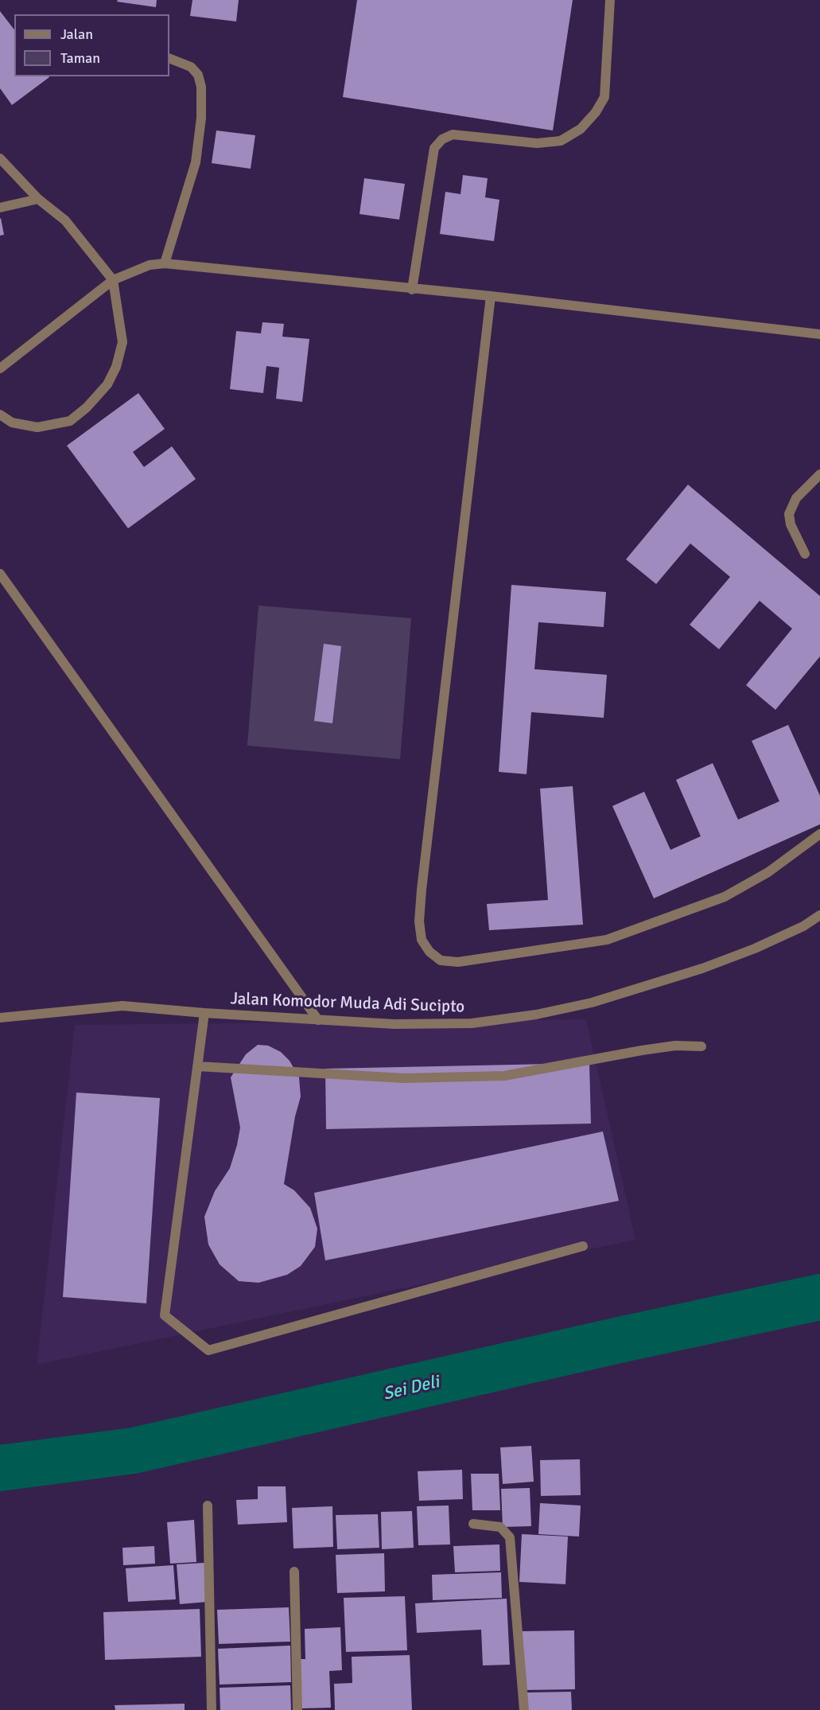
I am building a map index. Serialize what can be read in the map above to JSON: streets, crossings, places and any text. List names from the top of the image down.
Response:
{
  "streets": {
    "street": ["Jalan Komodor Muda Adi Sucipto"]
  },
  "water": ["Sei Deli"],
  "legend": ["Jalan", "Taman"]
}
